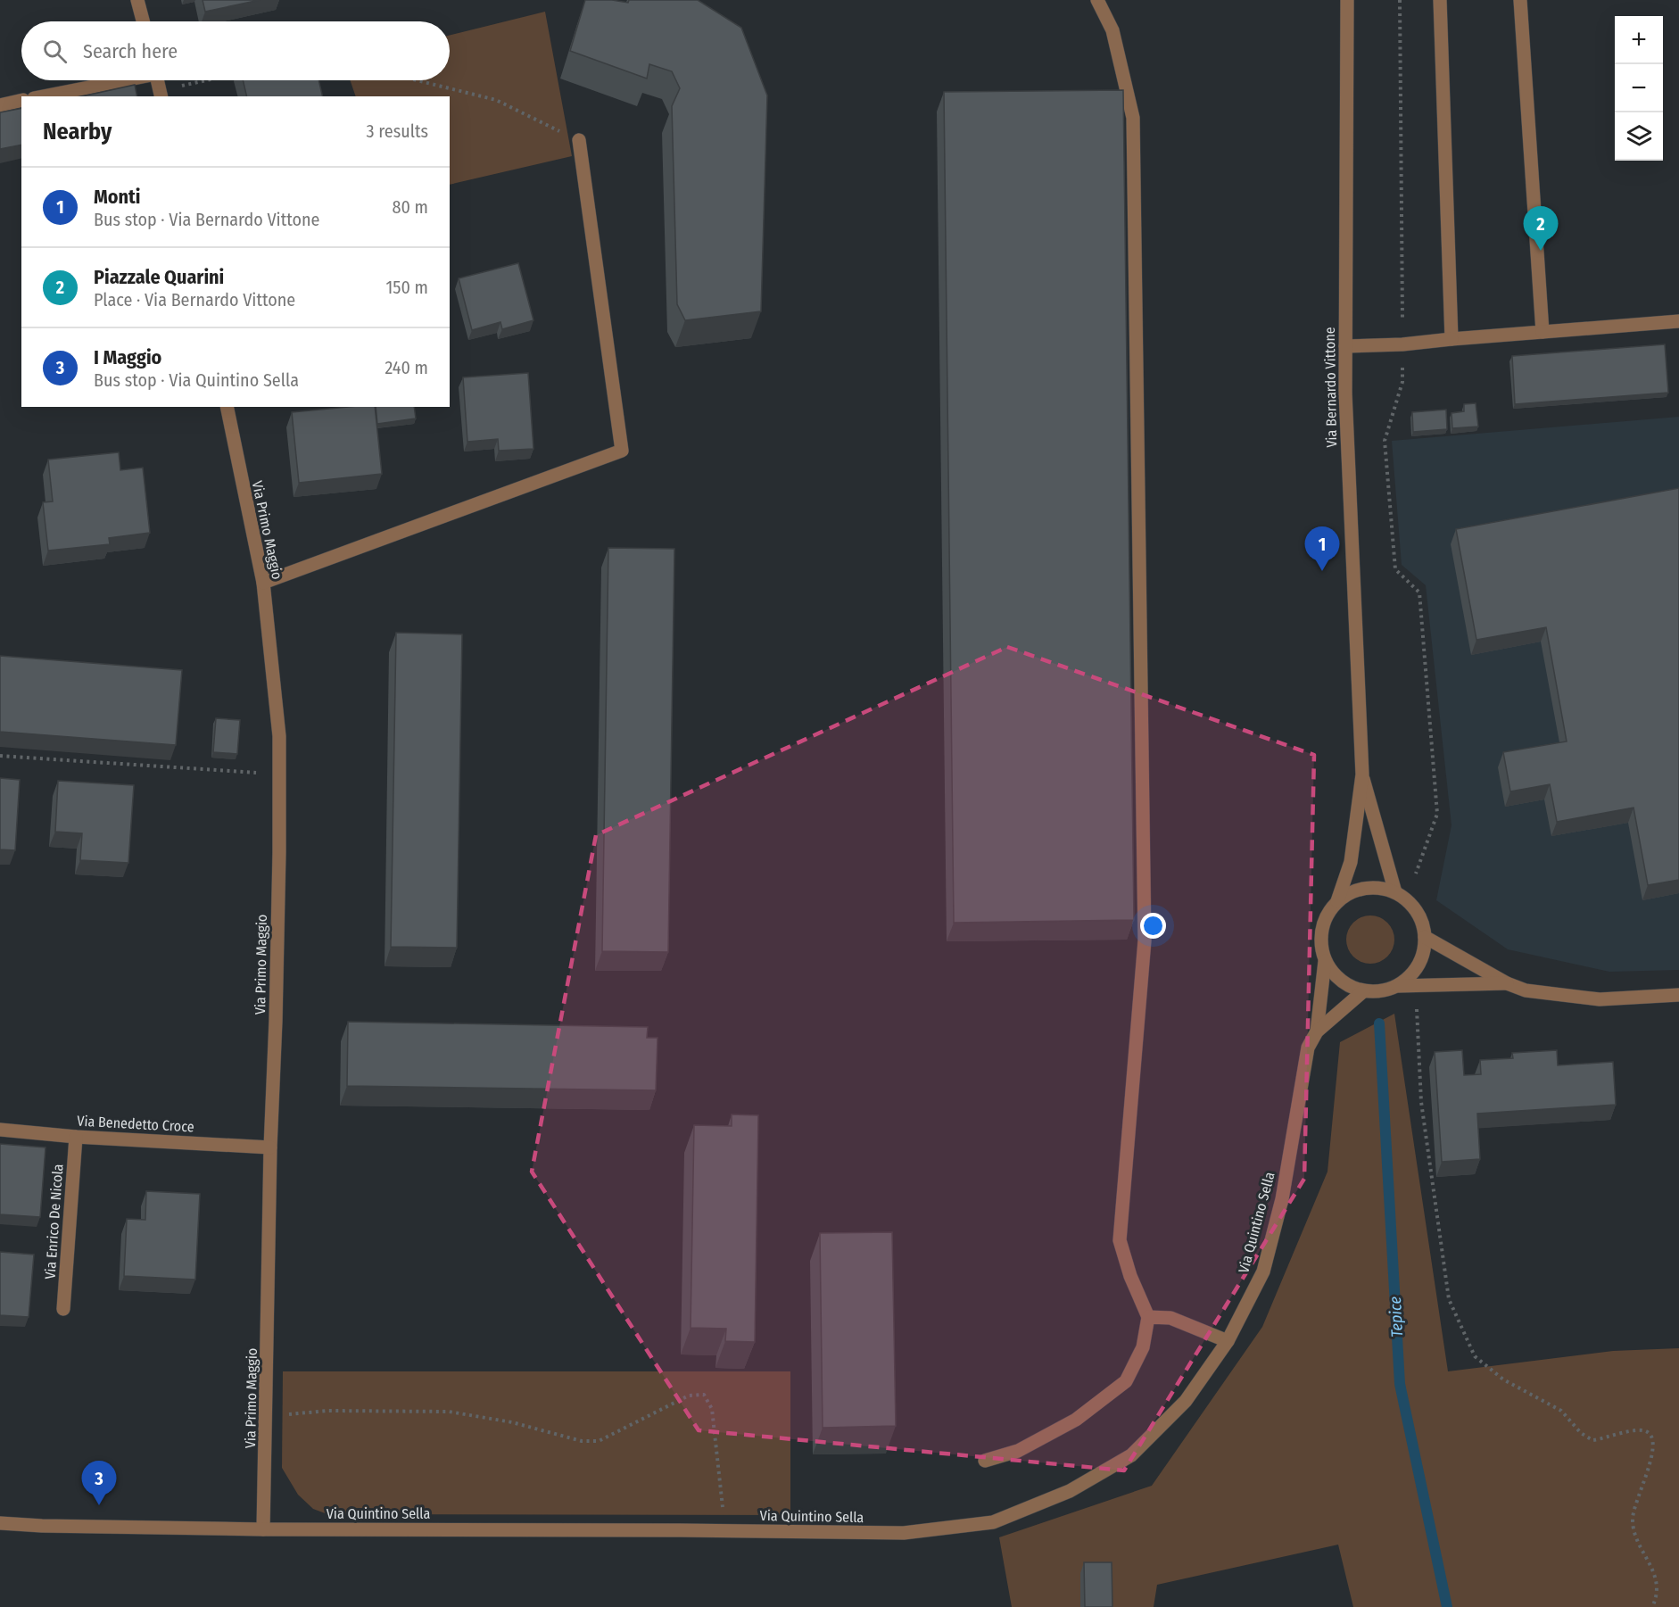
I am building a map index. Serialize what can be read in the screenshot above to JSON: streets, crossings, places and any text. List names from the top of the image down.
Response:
{
  "streets": {
    "street": [
      "Via Bernardo Vittone",
      "Via Primo Maggio",
      "Via Benedetto Croce",
      "Via Enrico De Nicola",
      "Via Quintino Sella"
    ]
  },
  "crossings": [
    ["Via Bernardo Vittone", "Via Quintino Sella"],
    ["Via Primo Maggio", "Via Benedetto Croce"],
    ["Via Primo Maggio", "Via Quintino Sella"],
    ["Via Benedetto Croce", "Via Enrico De Nicola"]
  ],
  "water": ["Tepice"],
  "page": {
    "map_buttons": ["+", "−"],
    "search": "Search here",
    "heading": ["Nearby", "3 results"],
    "list": [
      {
        "mark": "1",
        "name": "Monti",
        "note": "Bus stop · Via Bernardo Vittone",
        "value": "80 m"
      },
      {
        "mark": "2",
        "name": "Piazzale Quarini",
        "note": "Place · Via Bernardo Vittone",
        "value": "150 m"
      },
      {
        "mark": "3",
        "name": "I Maggio",
        "note": "Bus stop · Via Quintino Sella",
        "value": "240 m"
      }
    ],
    "pins": ["2", "1", "3"]
  }
}
